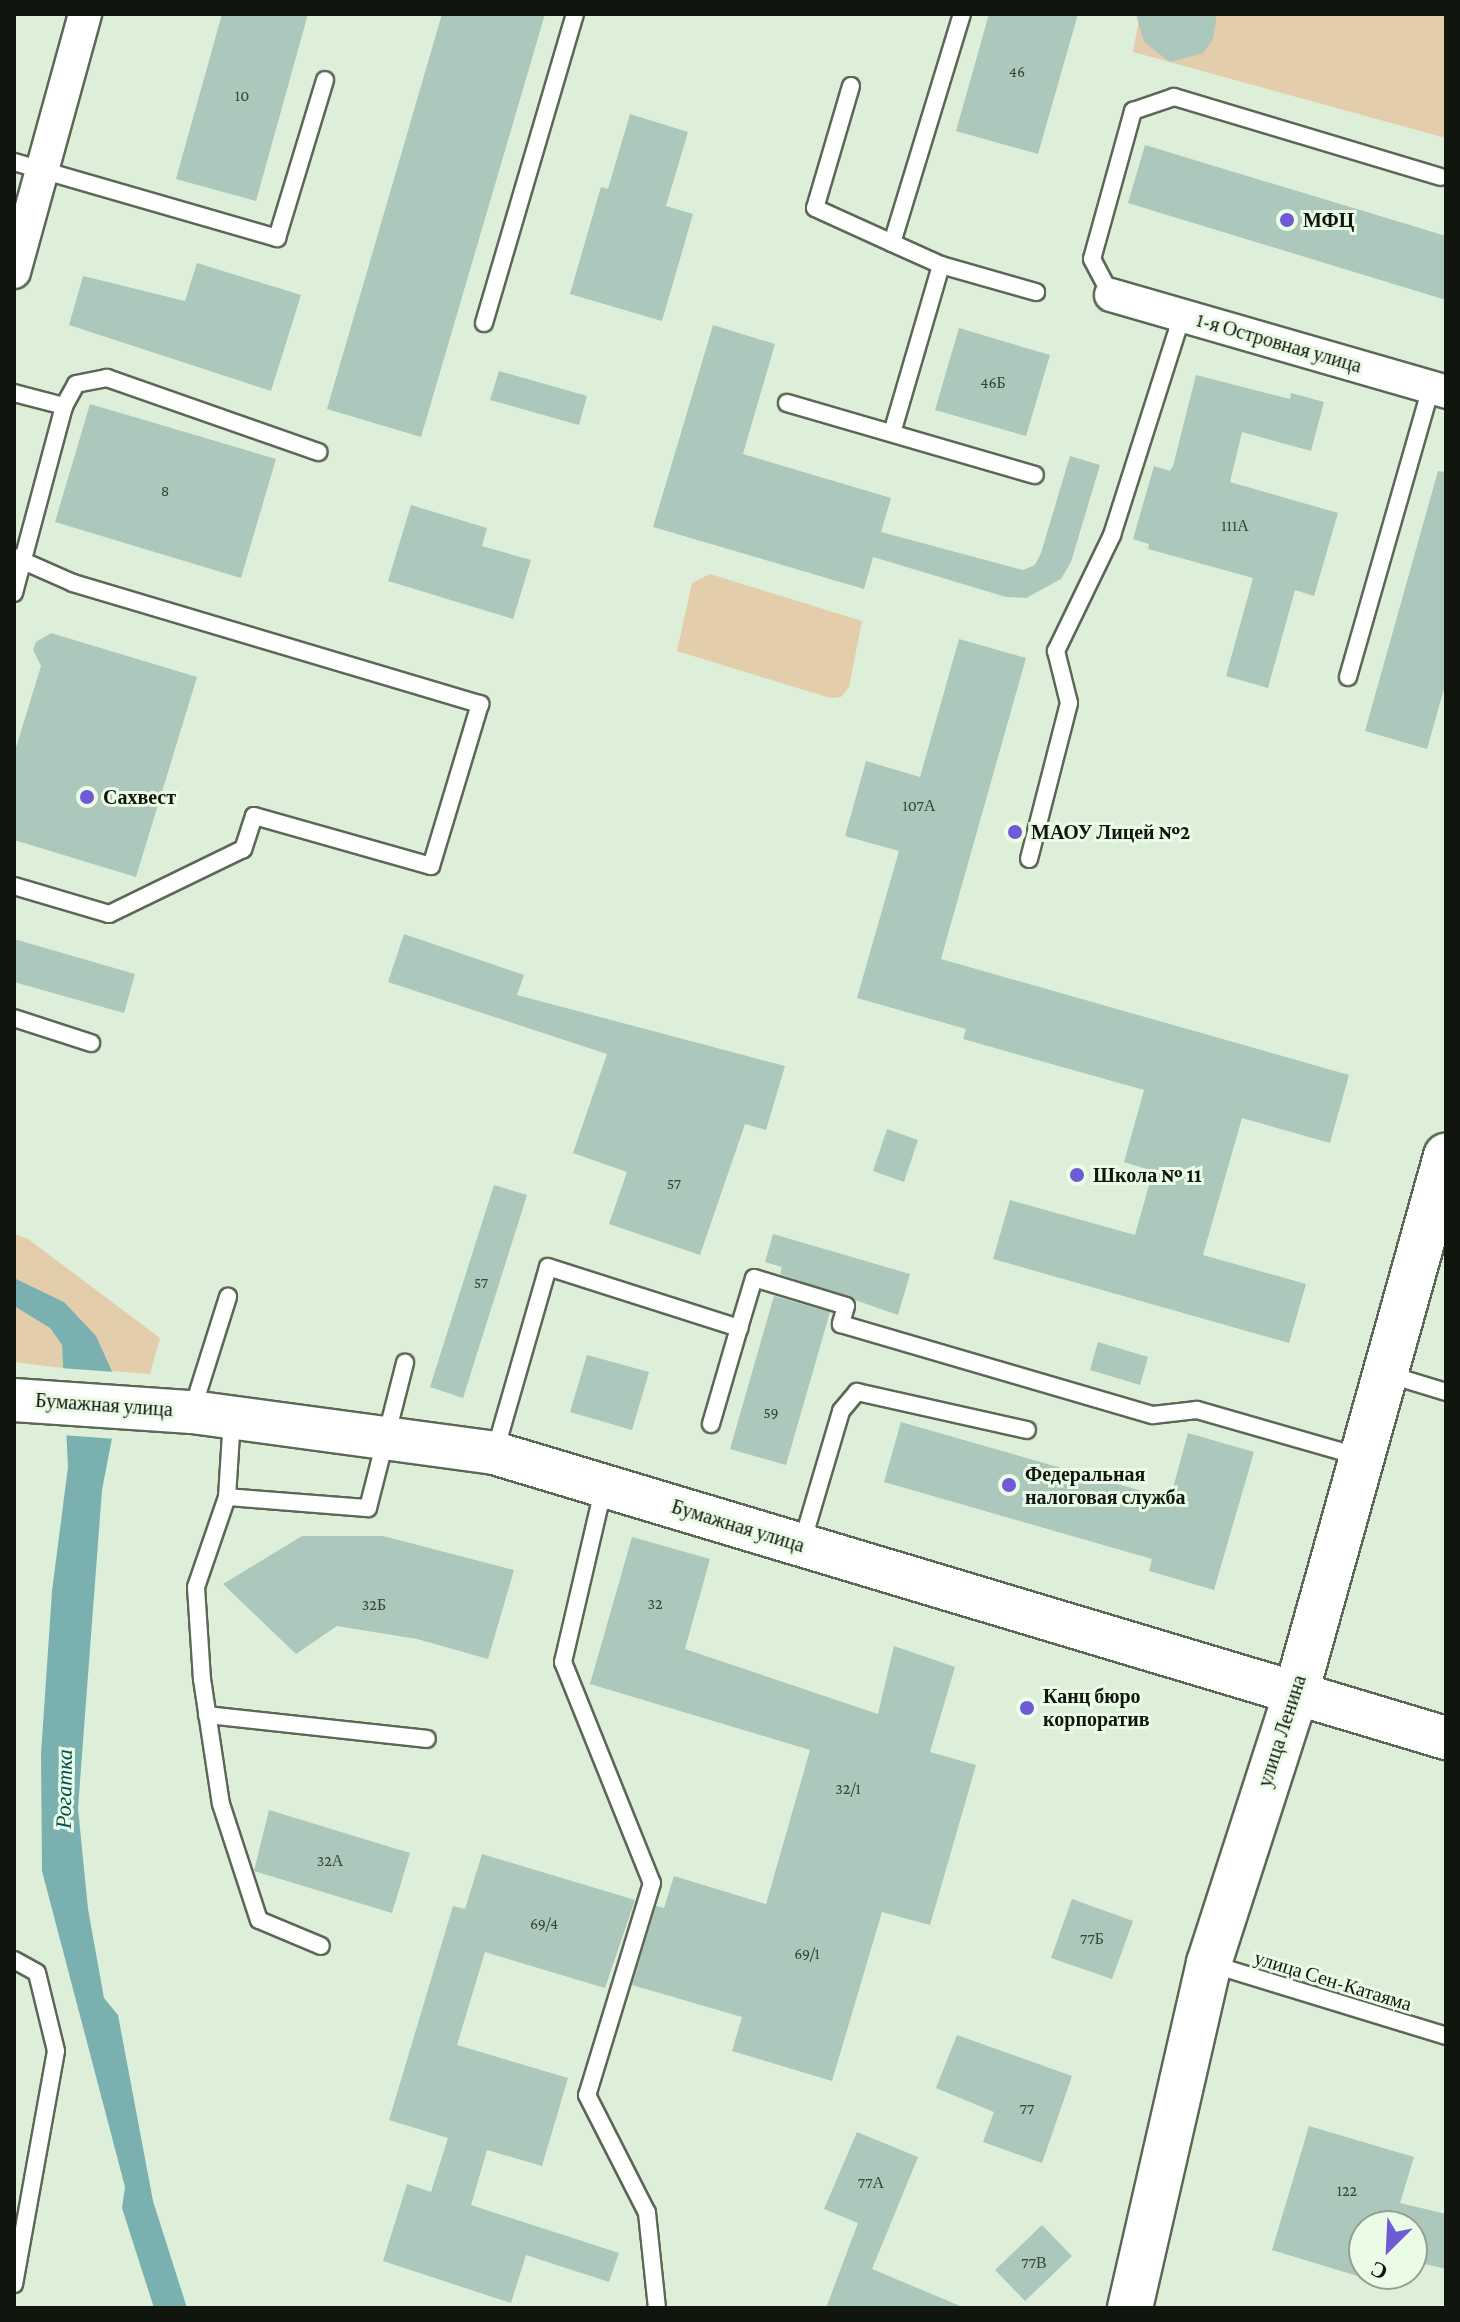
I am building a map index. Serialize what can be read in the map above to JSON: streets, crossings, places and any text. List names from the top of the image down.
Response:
{
  "streets": {
    "main road": ["улица Ленина"],
    "street": ["1-я Островная улица", "Бумажная улица"],
    "lane": ["улица Сен-Катаяма"]
  },
  "crossings": [
    ["Бумажная улица", "улица Ленина"],
    ["улица Ленина", "улица Сен-Катаяма"]
  ],
  "water": ["Рогатка"],
  "places": [
    "МФЦ",
    "Сахвест",
    "МАОУ Лицей №2",
    "Школа № 11",
    "Федеральная налоговая служба",
    "Канц бюро корпоратив"
  ],
  "house_numbers": [
    "46",
    "10",
    "46Б",
    "8",
    "111А",
    "107А",
    "57",
    "57",
    "59",
    "32",
    "32Б",
    "32/1",
    "32А",
    "69/4",
    "77Б",
    "69/1",
    "77",
    "77А",
    "122",
    "77В"
  ],
  "north": "bottom left"
}
